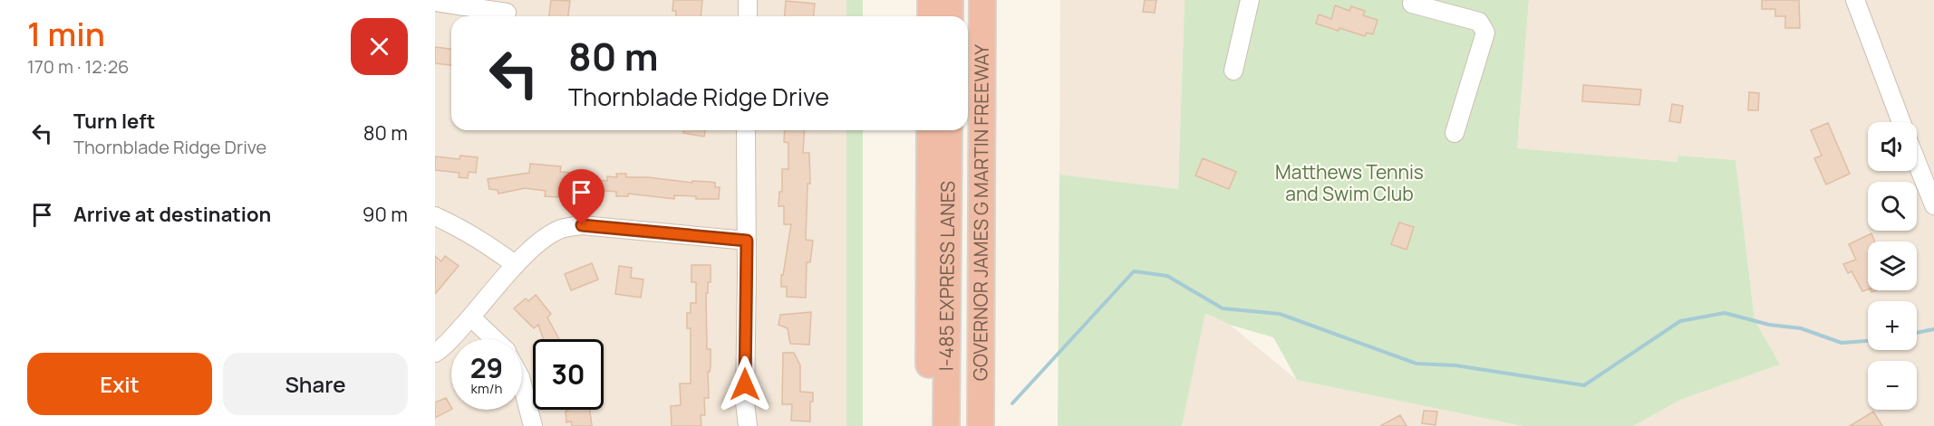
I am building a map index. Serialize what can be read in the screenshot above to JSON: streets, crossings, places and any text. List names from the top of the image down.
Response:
{
  "streets": {
    "highway": ["GOVERNOR JAMES G MARTIN FREEWAY", "I-485 EXPRESS LANES"]
  },
  "parks": ["Matthews Tennis and Swim Club"],
  "page": {
    "heading": ["1 min", "170 m · 12:26"],
    "turn": ["80 m", "Thornblade Ridge Drive"],
    "list": [
      {
        "name": "Turn left",
        "note": "Thornblade Ridge Drive",
        "value": "80 m"
      },
      {
        "name": "Arrive at destination",
        "value": "90 m"
      }
    ],
    "map_buttons": ["+", "−"],
    "speed": "29 km/h",
    "limit": "30",
    "buttons": ["Exit", "Share"]
  }
}
